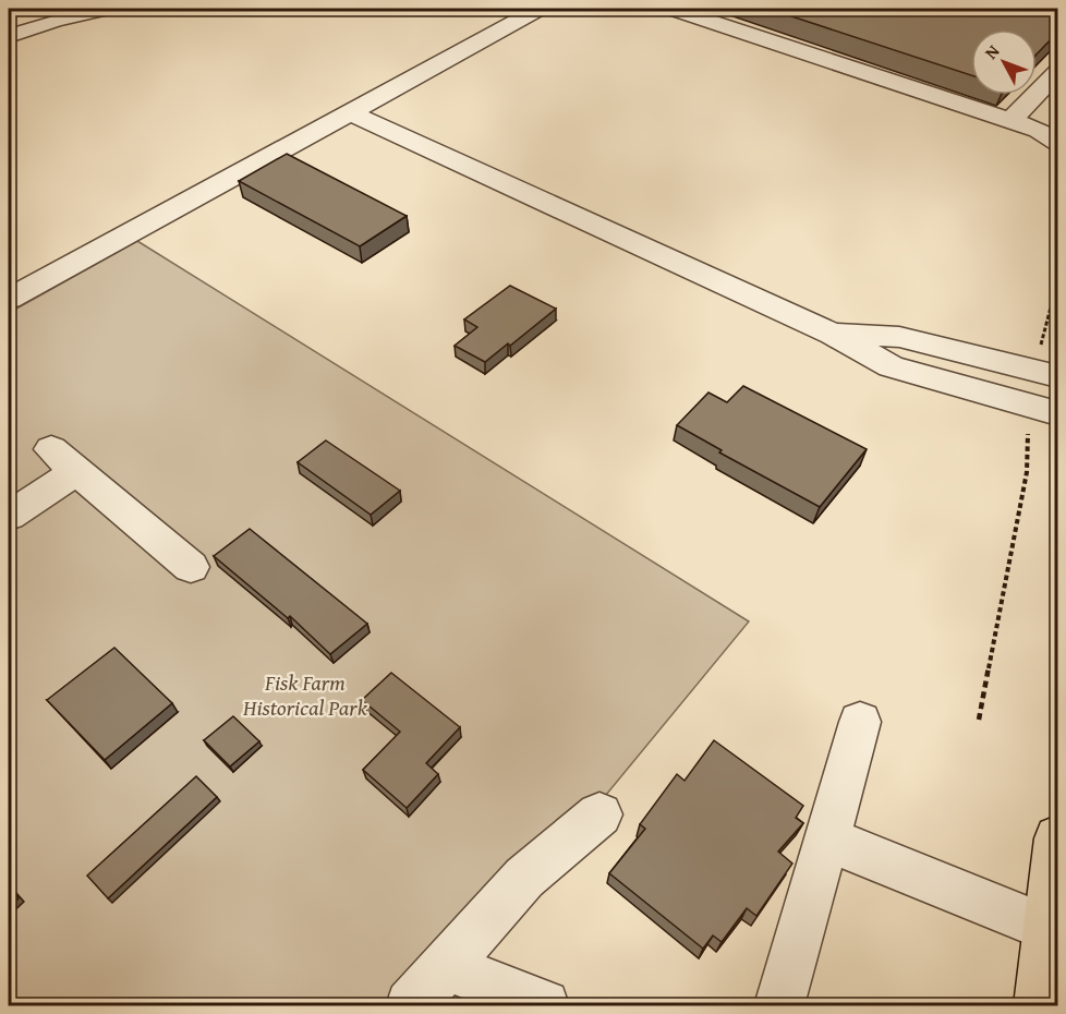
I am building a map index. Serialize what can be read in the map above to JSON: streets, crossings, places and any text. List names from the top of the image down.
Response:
{
  "parks": ["Fisk Farm Historical Park"],
  "north": "top left"
}
